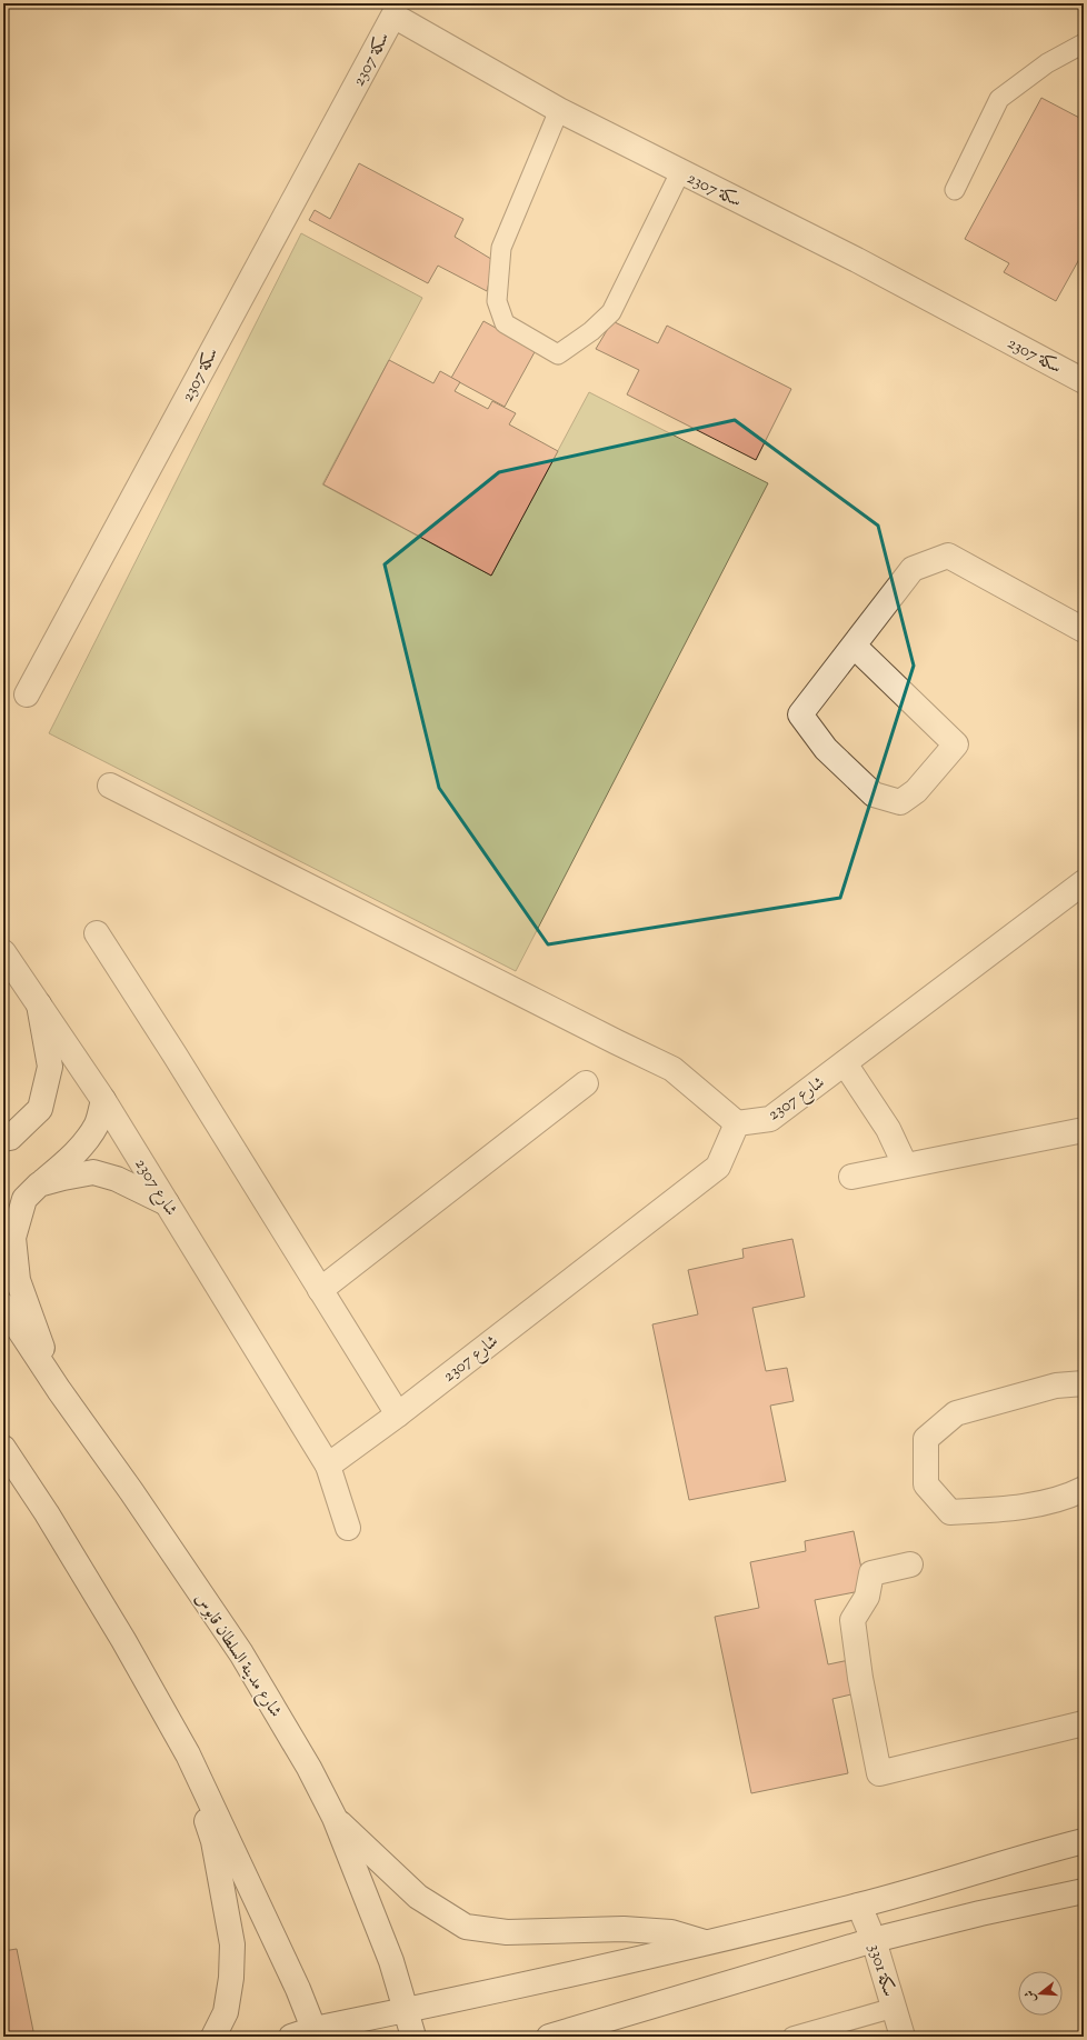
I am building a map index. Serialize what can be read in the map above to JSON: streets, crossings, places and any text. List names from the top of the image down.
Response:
{
  "streets": {
    "street": [
      "سكة 2307",
      "2307 شارع",
      "شارع مدينة السلطان قابوس",
      "سكة 3301"
    ]
  },
  "north": "left"
}
